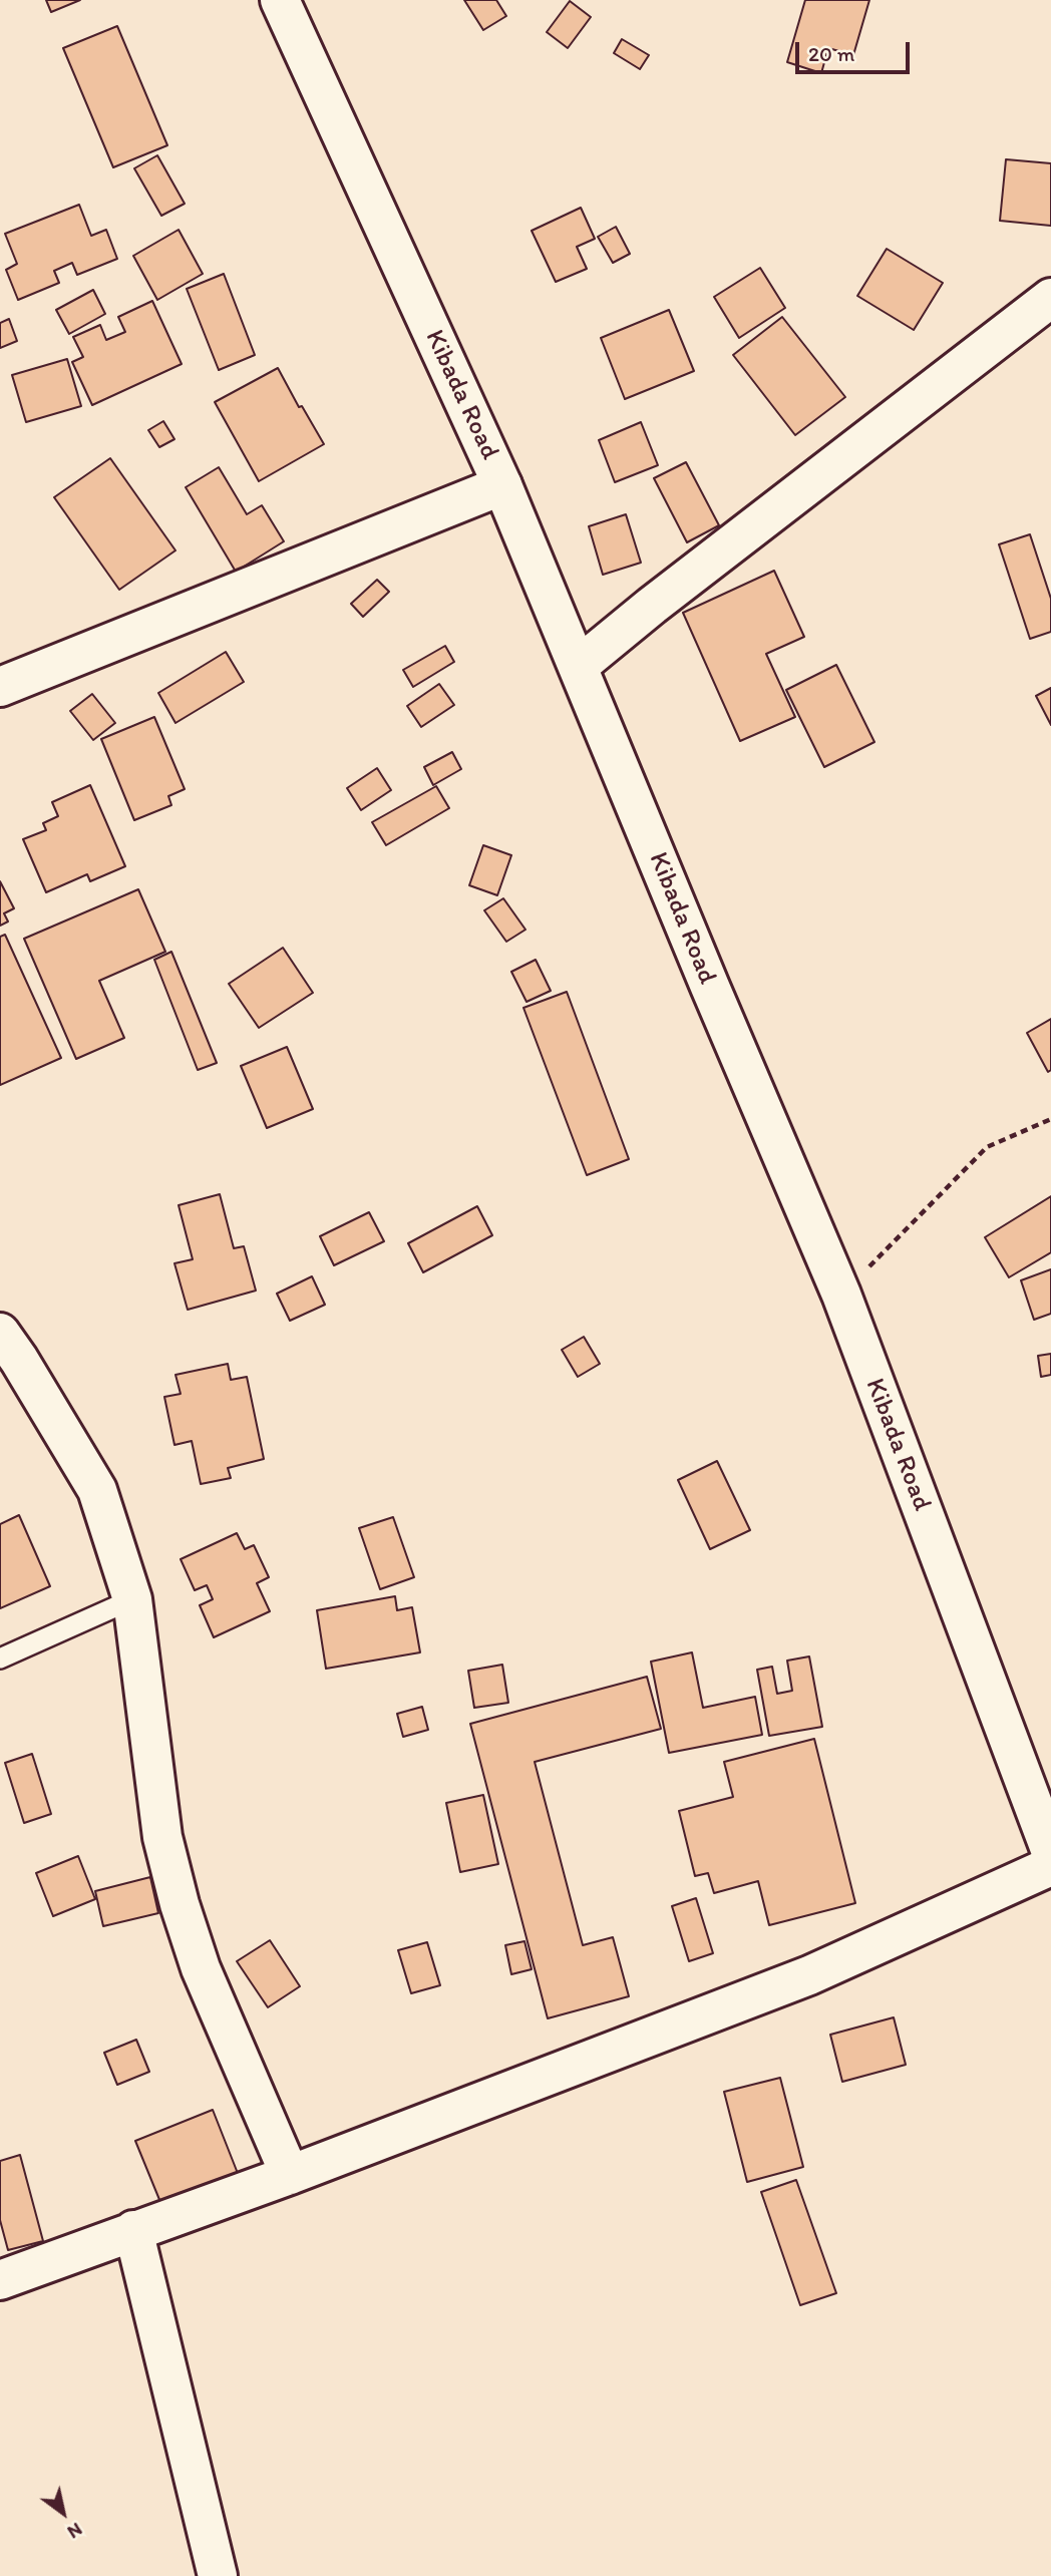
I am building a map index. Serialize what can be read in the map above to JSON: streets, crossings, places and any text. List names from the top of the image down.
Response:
{
  "streets": {
    "street": ["Kibada Road"]
  },
  "scale_bar": "20 m",
  "north": "bottom right"
}
